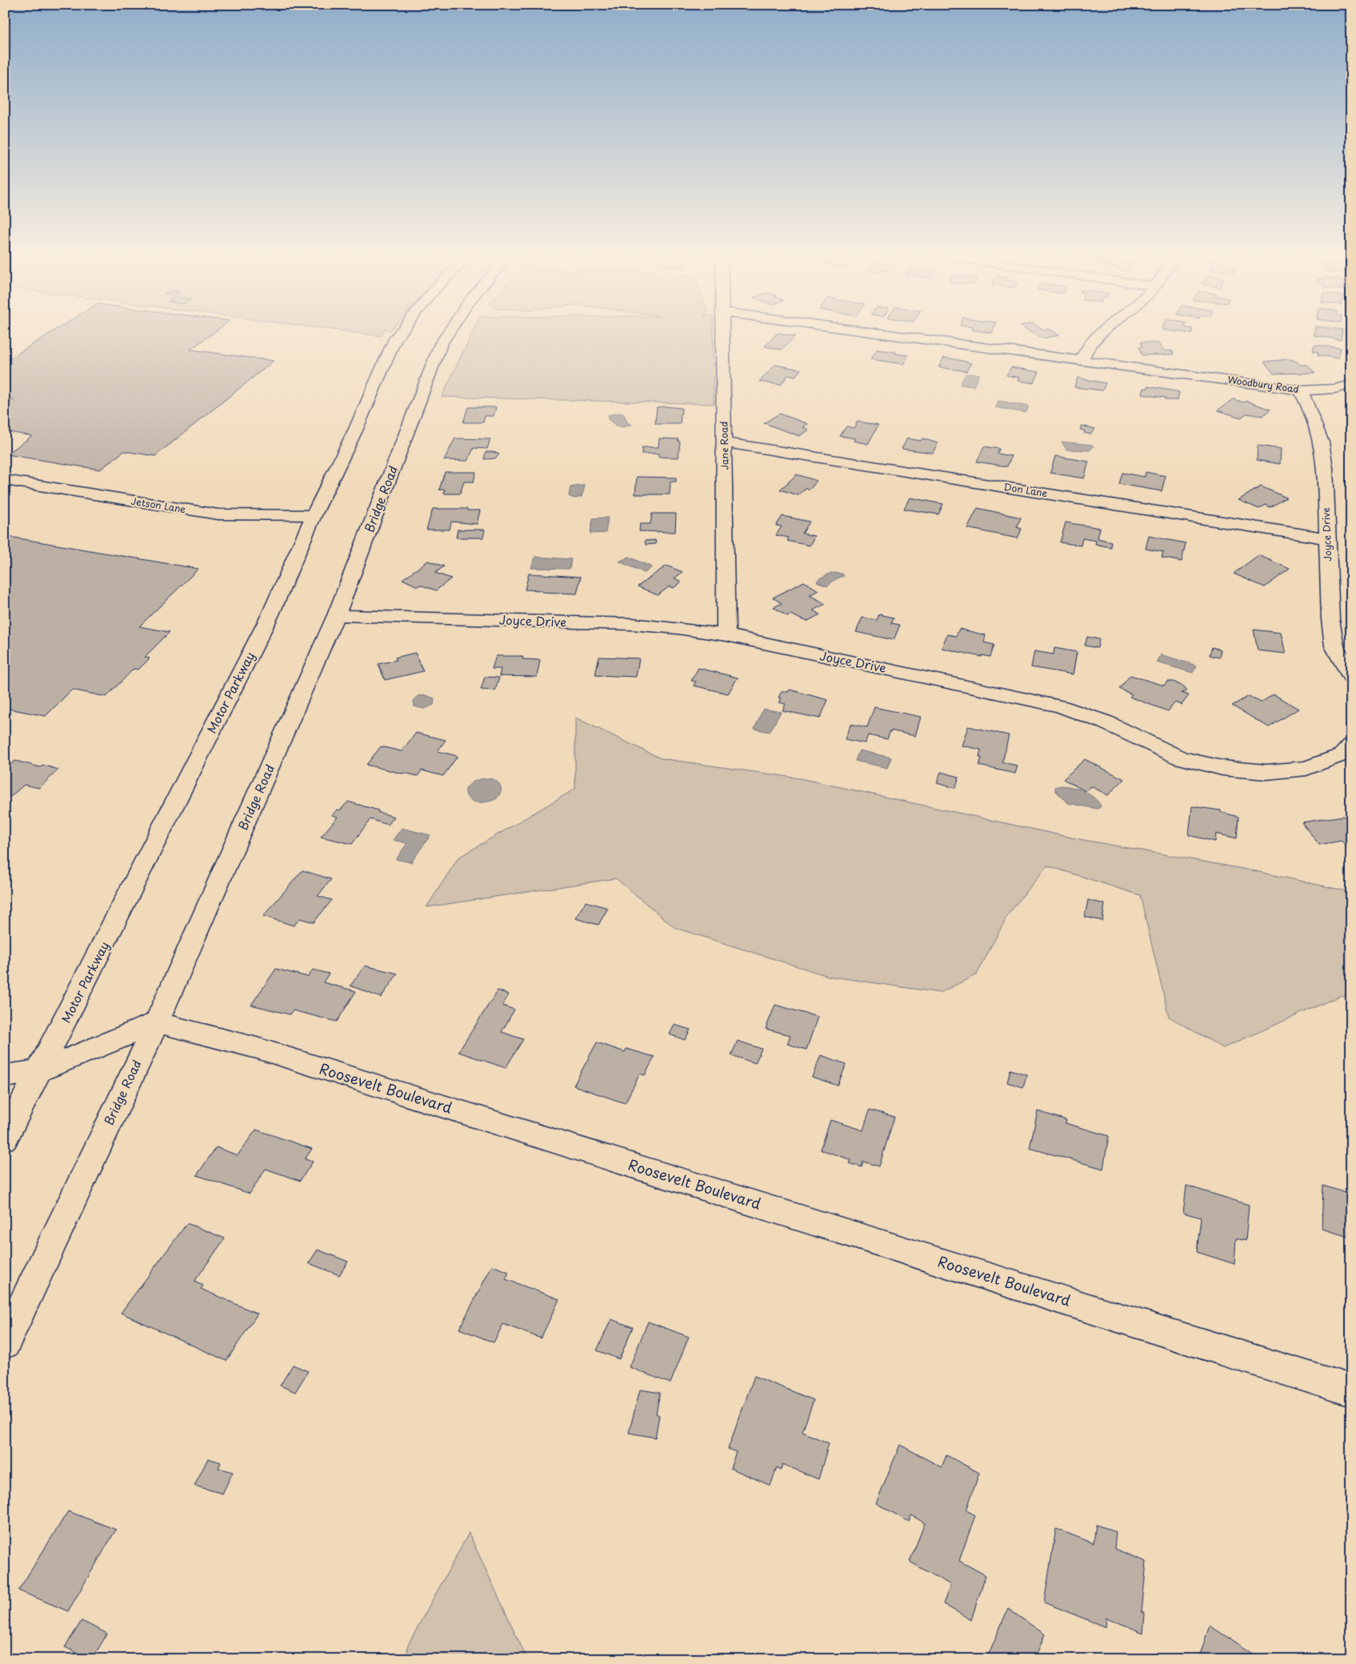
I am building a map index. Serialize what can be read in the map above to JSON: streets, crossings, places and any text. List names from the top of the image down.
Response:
{
  "streets": {
    "street": [
      "Woodbury Road",
      "Jane Road",
      "Don Lane",
      "Bridge Road",
      "Jetson Lane",
      "Joyce Drive",
      "Motor Parkway",
      "Roosevelt Boulevard"
    ]
  },
  "crossings": [
    ["Woodbury Road", "Joyce Drive"],
    ["Jane Road", "Don Lane"],
    ["Jane Road", "Joyce Drive"],
    ["Don Lane", "Joyce Drive"],
    ["Bridge Road", "Joyce Drive"],
    ["Bridge Road", "Roosevelt Boulevard"],
    ["Jetson Lane", "Motor Parkway"]
  ]
}
